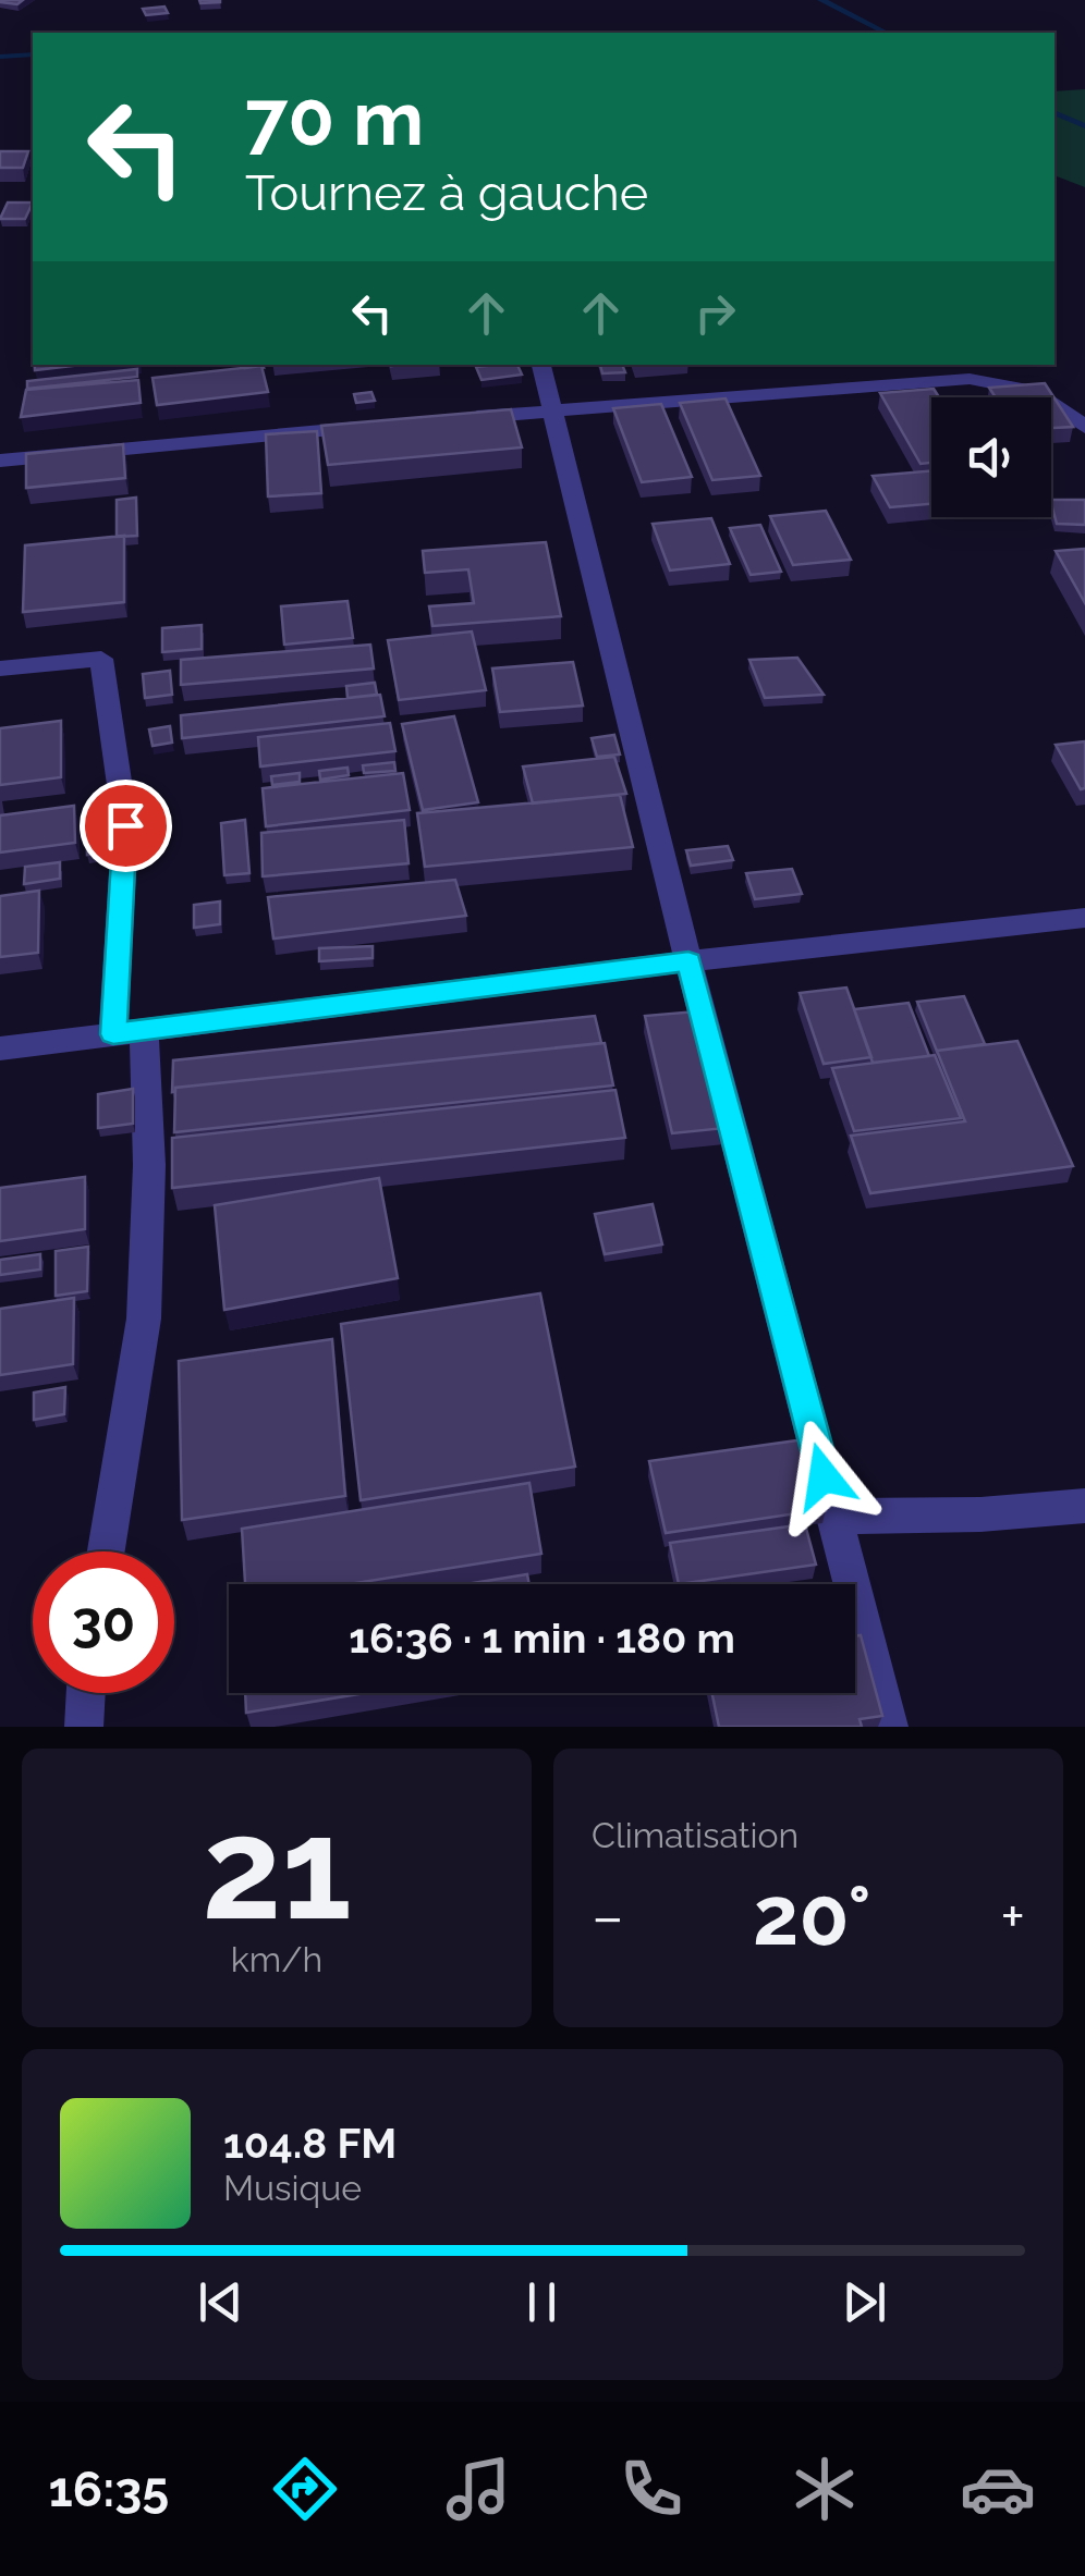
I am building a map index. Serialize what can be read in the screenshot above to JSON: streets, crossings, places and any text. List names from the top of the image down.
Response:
{
  "page": {
    "turn": ["70 m", "Tournez à gauche"],
    "limit": "30",
    "trip": "16:36 · 1 min · 180 m",
    "tile": [
      ["21", "km/h"],
      "Climatisation"
    ],
    "heat": ["−", "20°", "+"],
    "song": ["104.8 FM", "Musique"],
    "tabs": "16:35"
  }
}
